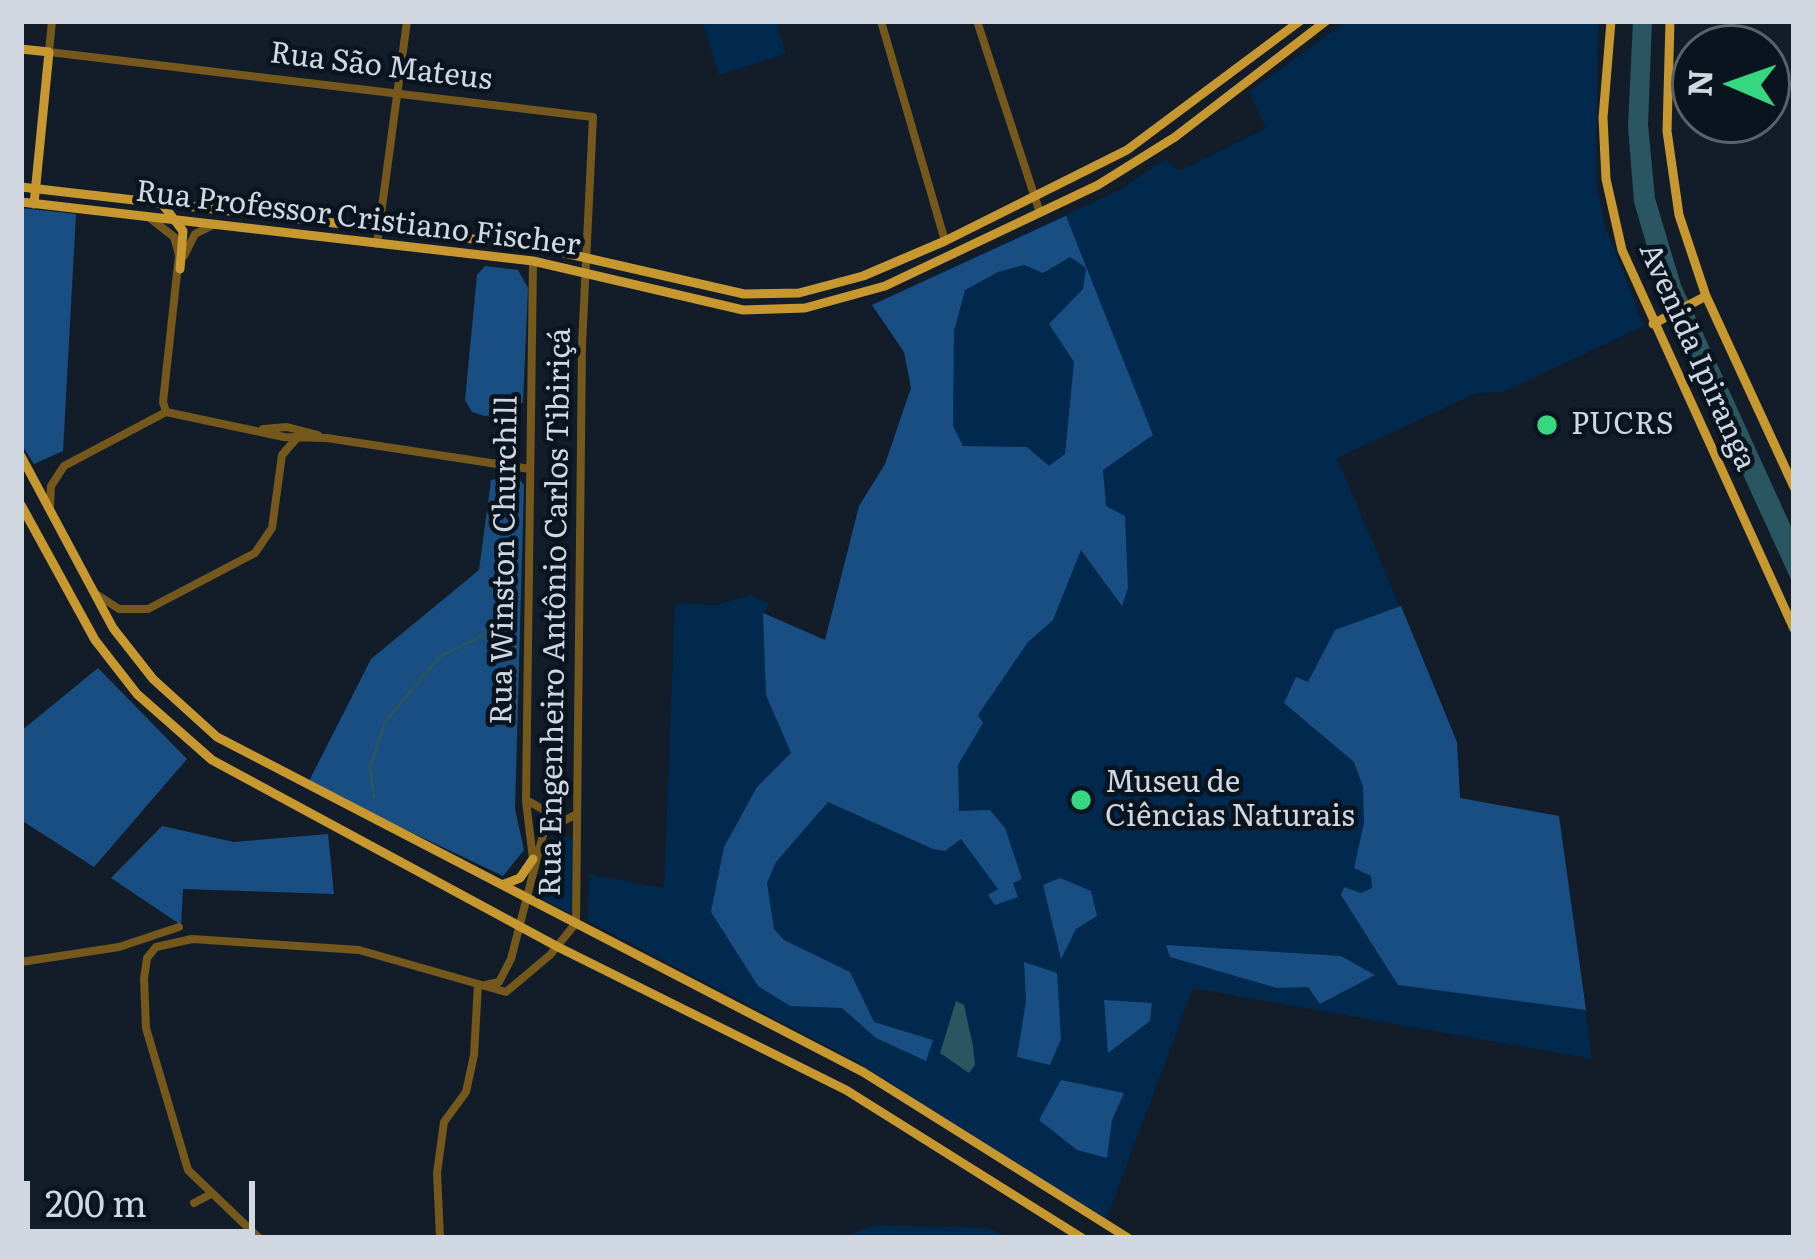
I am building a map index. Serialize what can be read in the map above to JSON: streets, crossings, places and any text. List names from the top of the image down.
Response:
{
  "streets": {
    "main road": ["Rua São Mateus", "Rua Professor Cristiano Fischer", "Avenida Ipiranga"],
    "street": ["Rua Winston Churchill", "Rua Engenheiro Antônio Carlos Tibiriçá"]
  },
  "crossings": [
    ["Rua São Mateus", "Rua Engenheiro Antônio Carlos Tibiriçá"],
    ["Rua Professor Cristiano Fischer", "Rua Winston Churchill"],
    ["Rua Professor Cristiano Fischer", "Rua Engenheiro Antônio Carlos Tibiriçá"]
  ],
  "places": ["PUCRS", "Museu de Ciências Naturais"],
  "scale_bar": "200 m",
  "north": "left"
}
